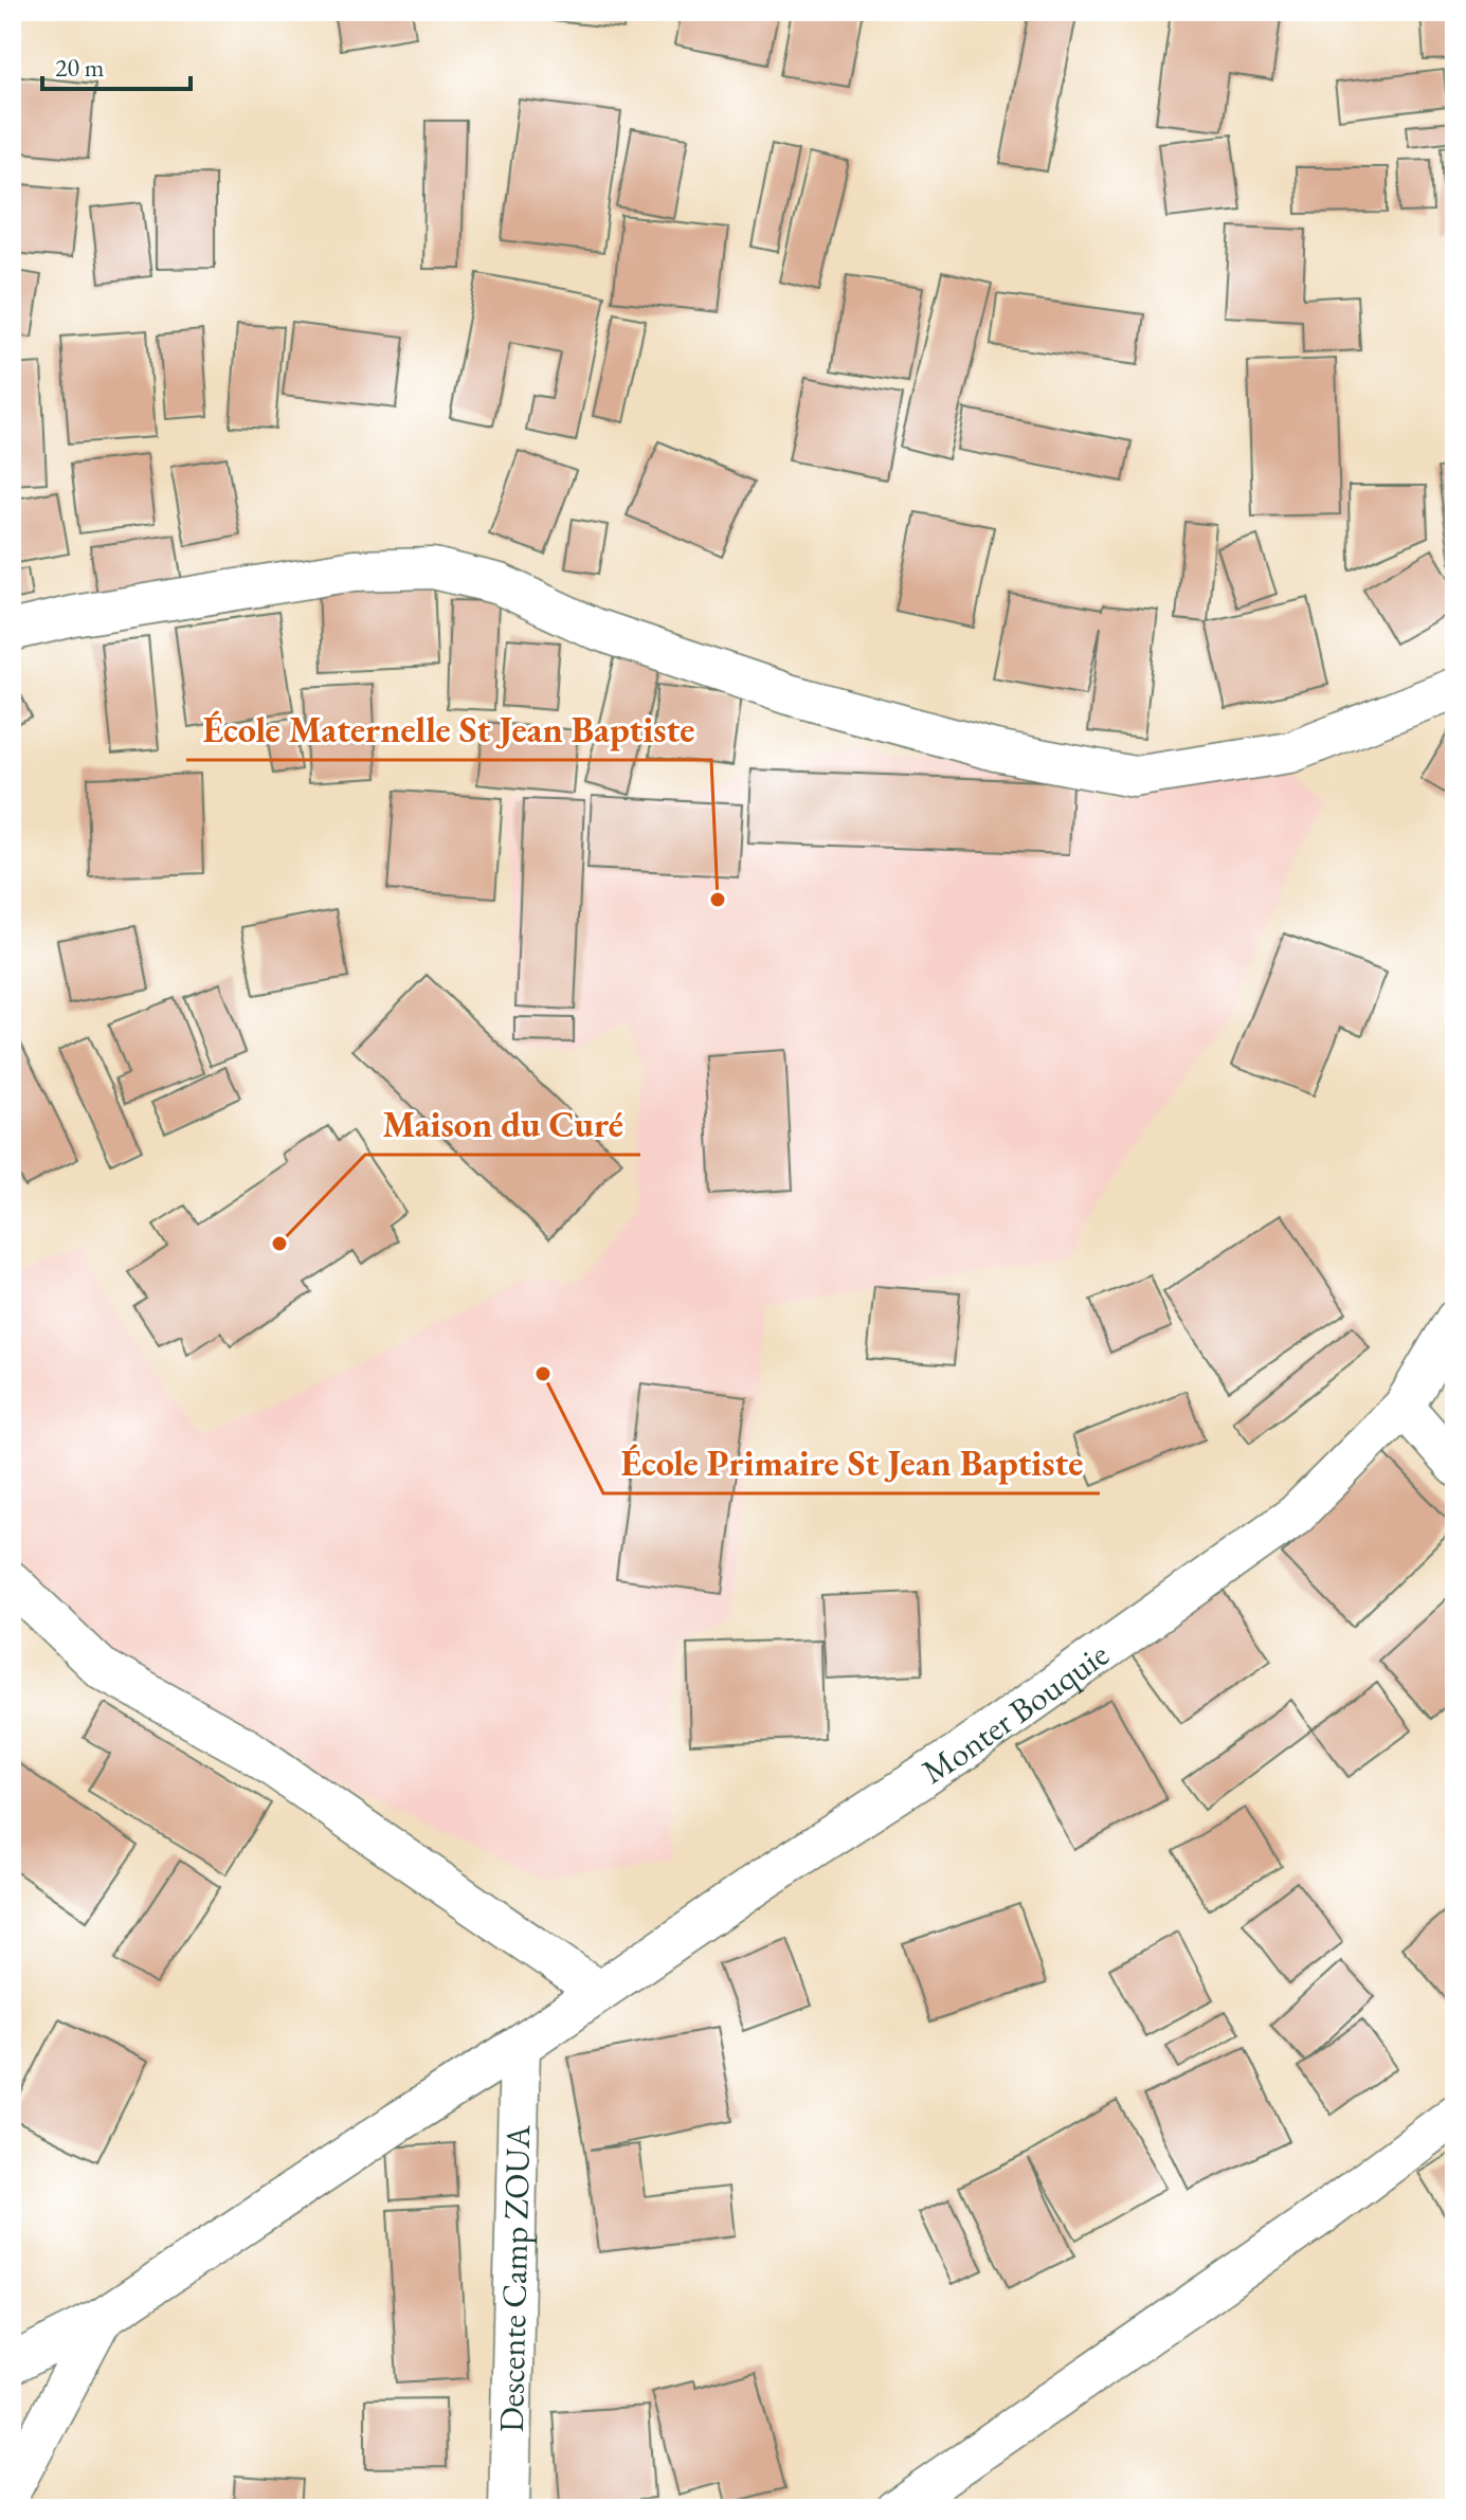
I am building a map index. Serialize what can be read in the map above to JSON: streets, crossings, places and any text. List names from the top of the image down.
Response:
{
  "streets": {
    "street": ["Monter Bouquie", "Descente Camp ZOUA"]
  },
  "crossings": [
    ["Monter Bouquie", "Descente Camp ZOUA"]
  ],
  "places": ["École Maternelle St Jean Baptiste", "Maison du Curé", "École Primaire St Jean Baptiste"],
  "scale_bar": "20 m"
}
